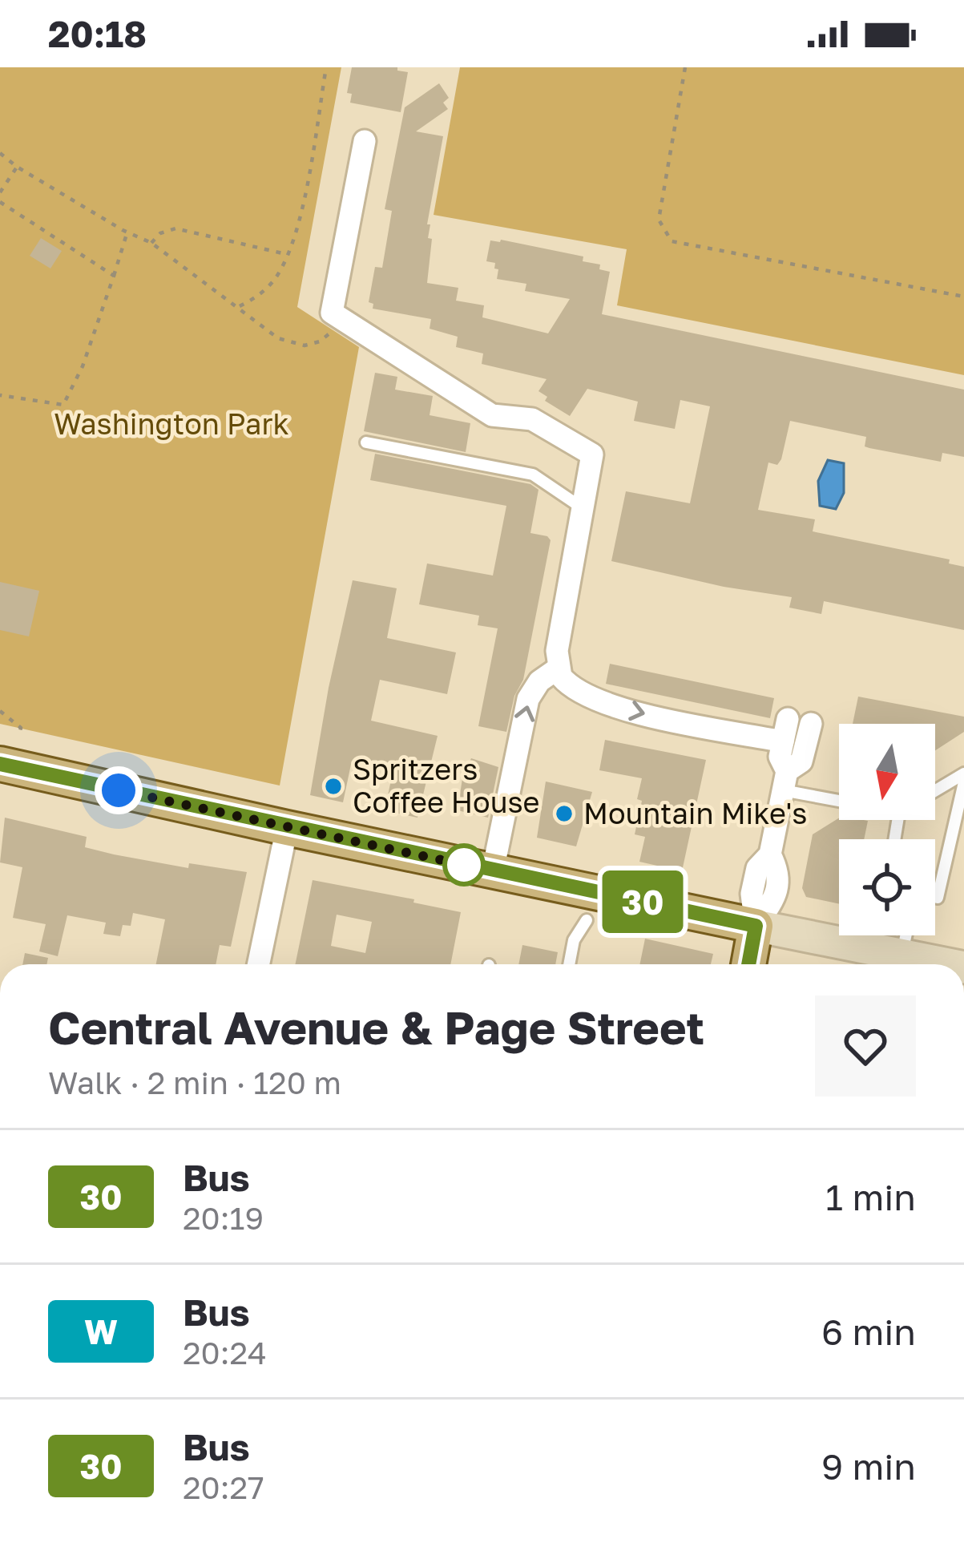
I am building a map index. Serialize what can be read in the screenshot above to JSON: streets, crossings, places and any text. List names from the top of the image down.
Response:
{
  "parks": ["Washington Park"],
  "places": ["Spritzers Coffee House", "Mountain Mike's"],
  "lines": ["bus line 30"],
  "north": "bottom",
  "page": {
    "status": "20:18",
    "on_map": "30",
    "heading": ["Central Avenue & Page Street", "Walk · 2 min · 120 m"],
    "list": [
      {
        "mark": "30",
        "name": "Bus",
        "note": "20:19",
        "value": "1 min"
      },
      {
        "mark": "W",
        "name": "Bus",
        "note": "20:24",
        "value": "6 min"
      },
      {
        "mark": "30",
        "name": "Bus",
        "note": "20:27",
        "value": "9 min"
      }
    ]
  }
}
